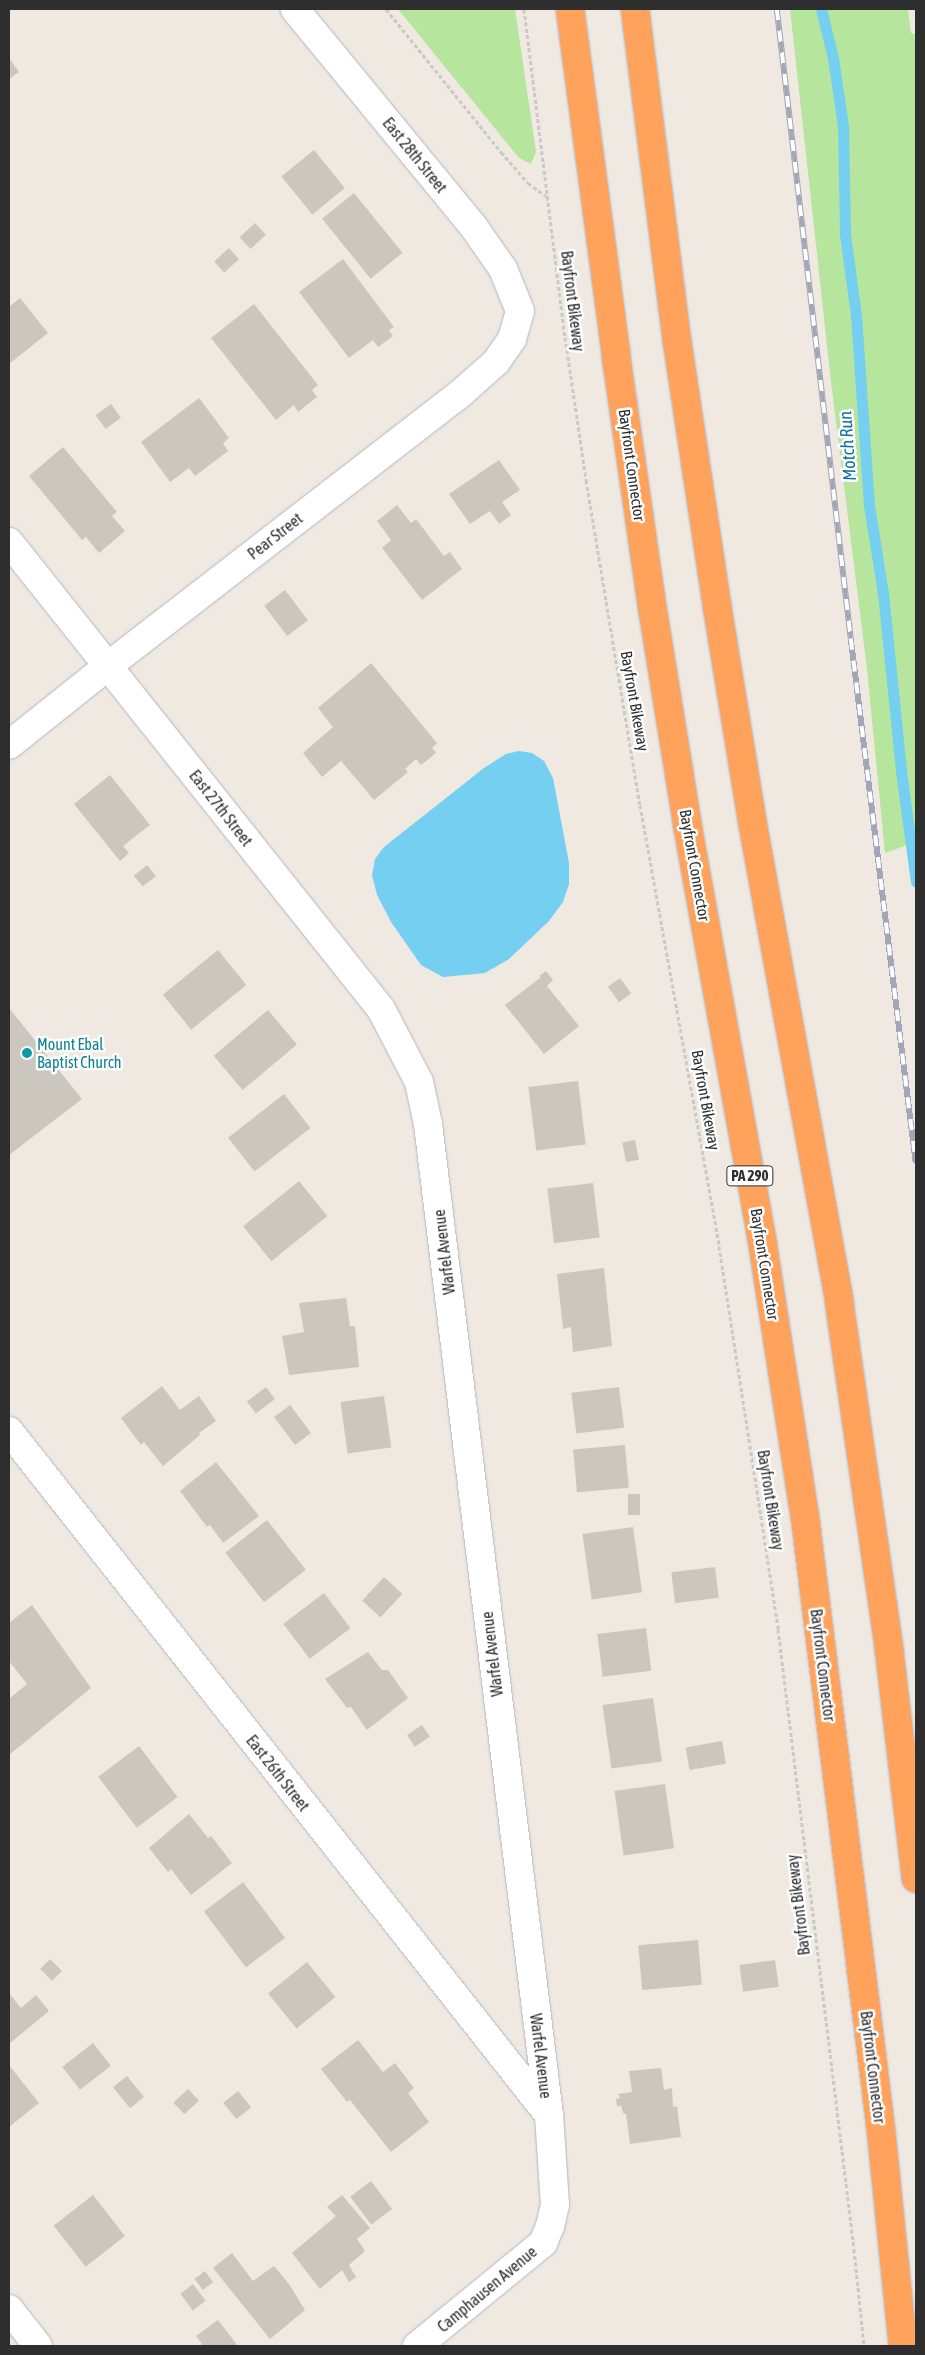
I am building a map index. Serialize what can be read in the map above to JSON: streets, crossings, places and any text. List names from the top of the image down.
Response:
{
  "streets": {
    "highway": ["Bayfront Connector", "PA 290"],
    "street": [
      "East 28th Street",
      "Pear Street",
      "East 27th Street",
      "Warfel Avenue",
      "East 26th Street",
      "Camphausen Avenue"
    ],
    "path": ["Bayfront Bikeway"]
  },
  "crossings": [
    ["East 28th Street", "Pear Street"],
    ["Pear Street", "East 27th Street"],
    ["East 27th Street", "Warfel Avenue"],
    ["Warfel Avenue", "East 26th Street"],
    ["Warfel Avenue", "Camphausen Avenue"]
  ],
  "water": ["Motch Run"],
  "places": ["Mount Ebal Baptist Church"]
}
